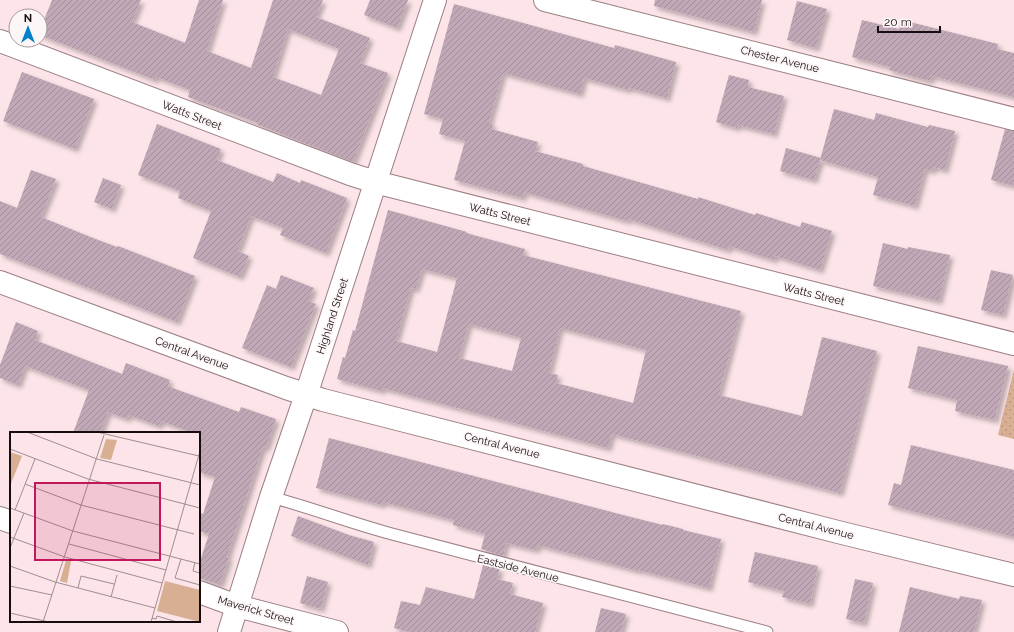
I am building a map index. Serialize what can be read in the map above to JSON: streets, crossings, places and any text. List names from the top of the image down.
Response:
{
  "streets": {
    "street": [
      "Chester Avenue",
      "Watts Street",
      "Highland Street",
      "Central Avenue",
      "Maverick Street"
    ],
    "lane": ["Eastside Avenue"]
  },
  "crossings": [
    ["Watts Street", "Highland Street"],
    ["Highland Street", "Central Avenue"],
    ["Highland Street", "Eastside Avenue"],
    ["Highland Street", "Maverick Street"]
  ],
  "scale_bar": "20 m",
  "north": "top"
}
